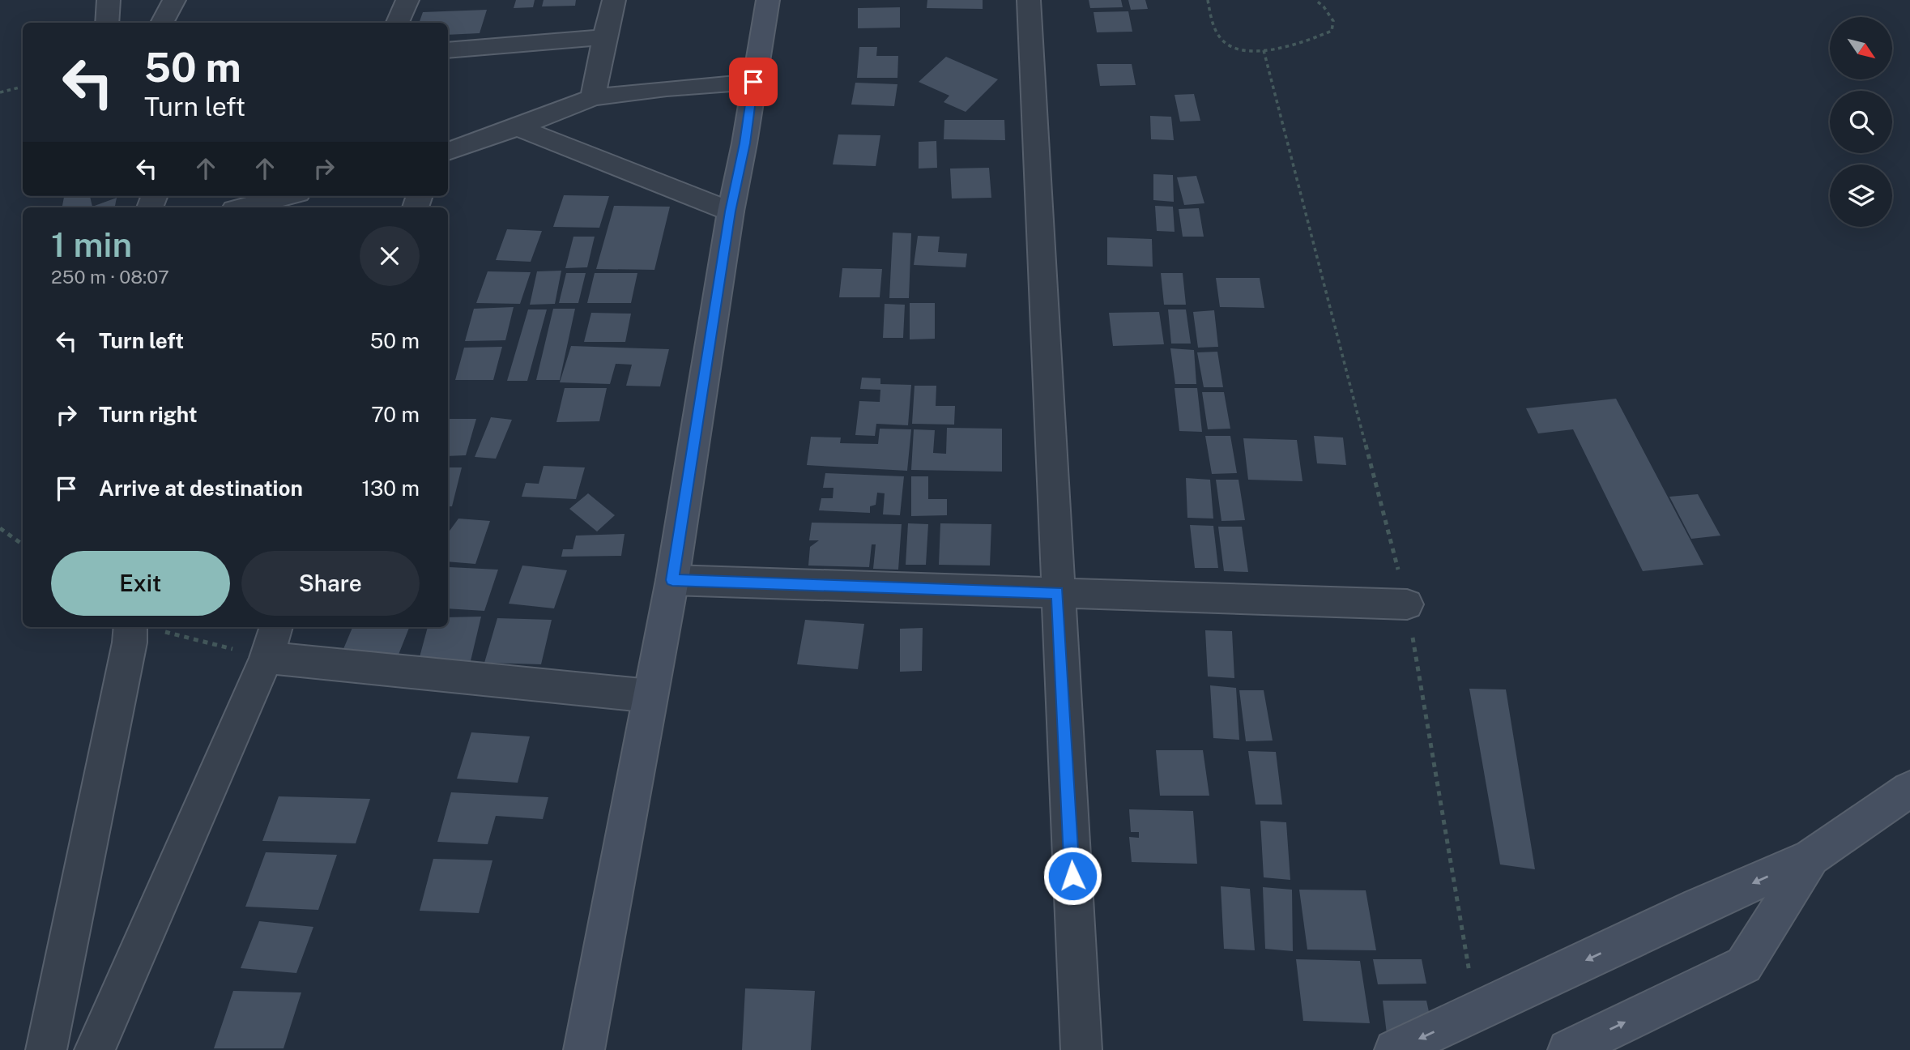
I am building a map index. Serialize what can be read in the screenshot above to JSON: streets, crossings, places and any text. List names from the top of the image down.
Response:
{
  "north": "bottom right",
  "page": {
    "turn": ["50 m", "Turn left"],
    "heading": ["1 min", "250 m · 08:07"],
    "list": [
      {
        "name": "Turn left",
        "value": "50 m"
      },
      {
        "name": "Turn right",
        "value": "70 m"
      },
      {
        "name": "Arrive at destination",
        "value": "130 m"
      }
    ],
    "buttons": ["Exit", "Share"]
  }
}
